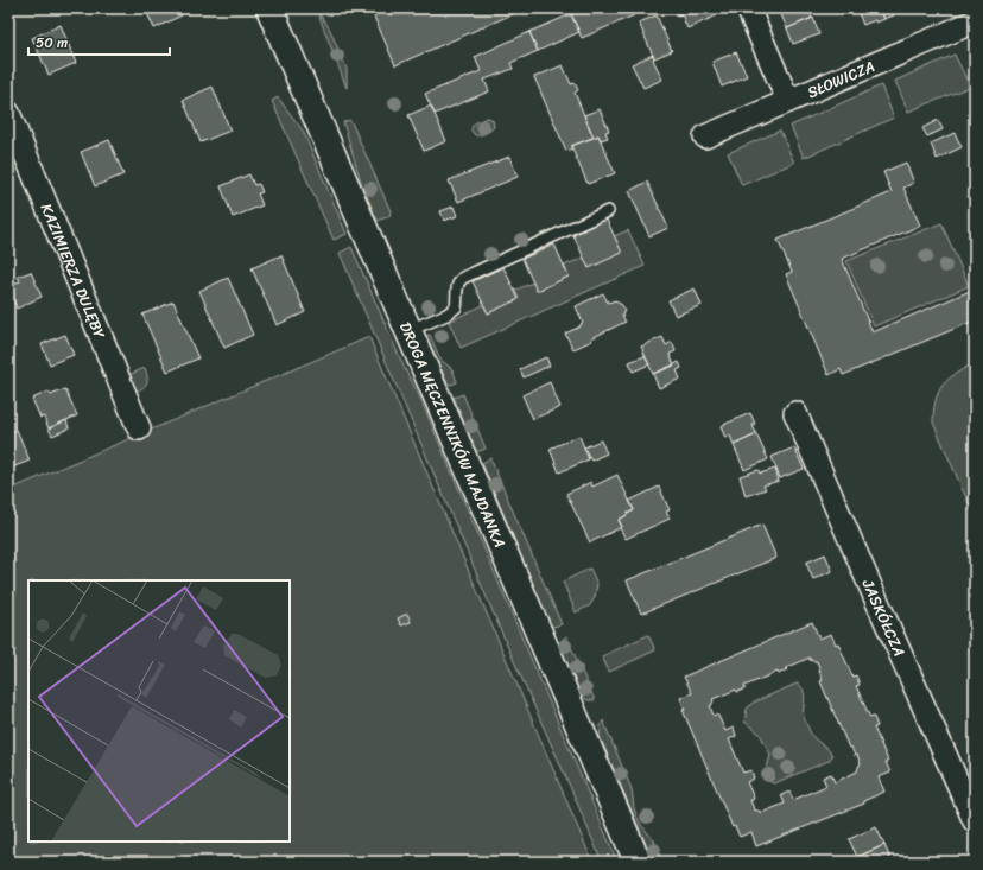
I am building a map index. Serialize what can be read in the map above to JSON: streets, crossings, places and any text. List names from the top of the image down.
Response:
{
  "streets": {
    "street": [
      "SŁOWICZA",
      "KAZIMIERZA DULĘBY",
      "DROGA MĘCZENNIKÓW MAJDANKA",
      "JASKÓŁCZA"
    ]
  },
  "scale_bar": "50 m"
}
